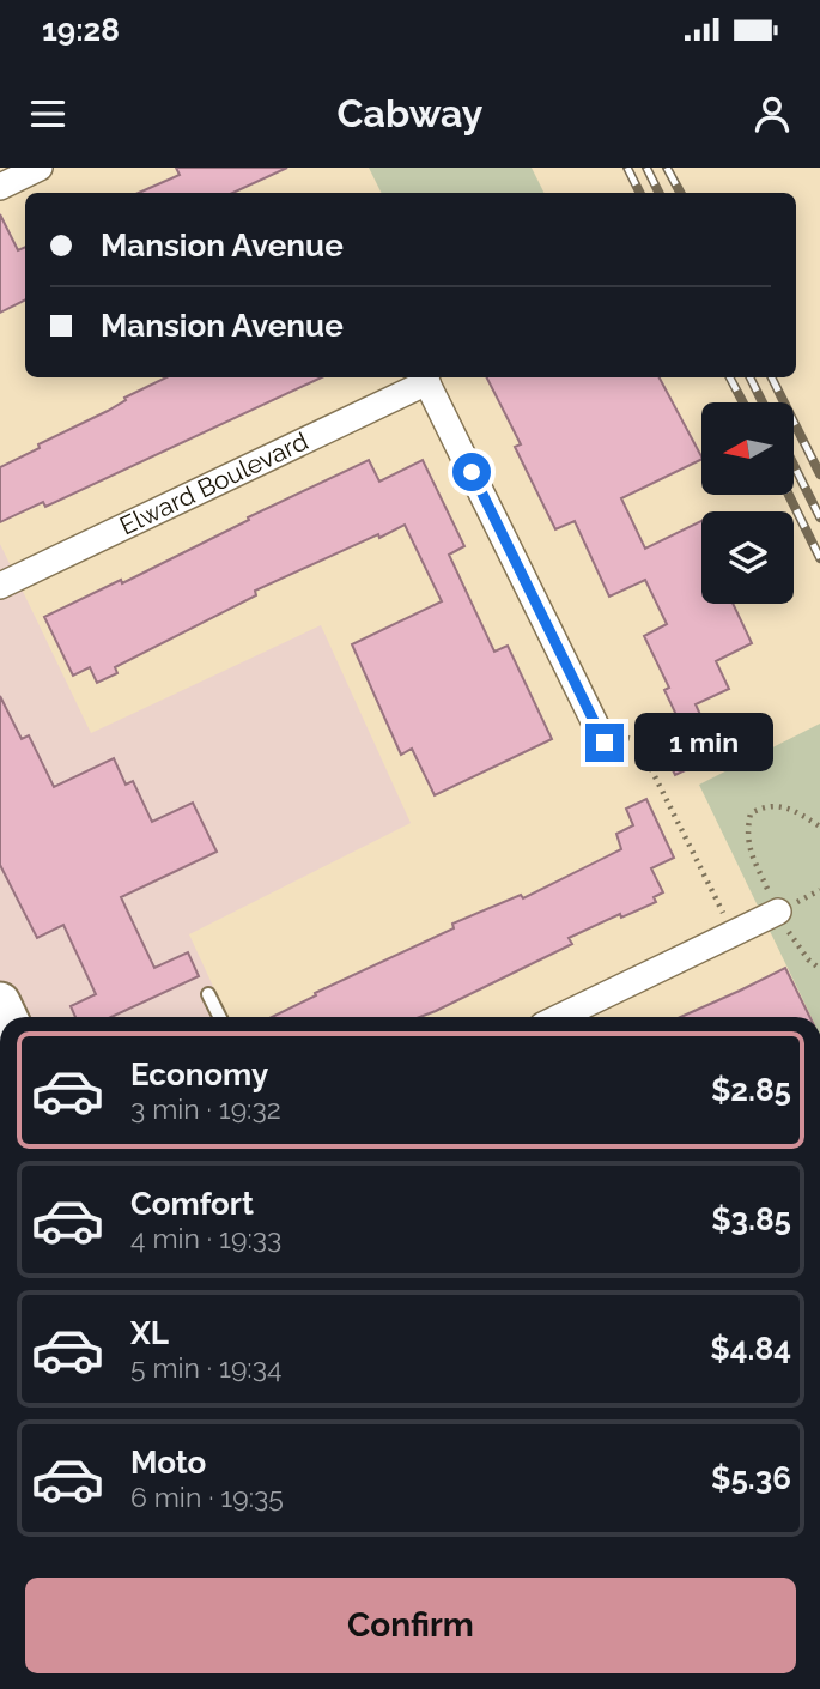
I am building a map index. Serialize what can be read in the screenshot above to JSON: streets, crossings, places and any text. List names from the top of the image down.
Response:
{
  "streets": {
    "street": ["Elward Boulevard"]
  },
  "north": "left",
  "page": {
    "status": "19:28",
    "header": "Cabway",
    "banner": ["Mansion Avenue", "Mansion Avenue"],
    "bubble": "1 min",
    "list": [
      {
        "name": "Economy",
        "note": "3 min · 19:32",
        "value": "$2.85"
      },
      {
        "name": "Comfort",
        "note": "4 min · 19:33",
        "value": "$3.85"
      },
      {
        "name": "XL",
        "note": "5 min · 19:34",
        "value": "$4.84"
      },
      {
        "name": "Moto",
        "note": "6 min · 19:35",
        "value": "$5.36"
      }
    ],
    "buttons": "Confirm"
  }
}
